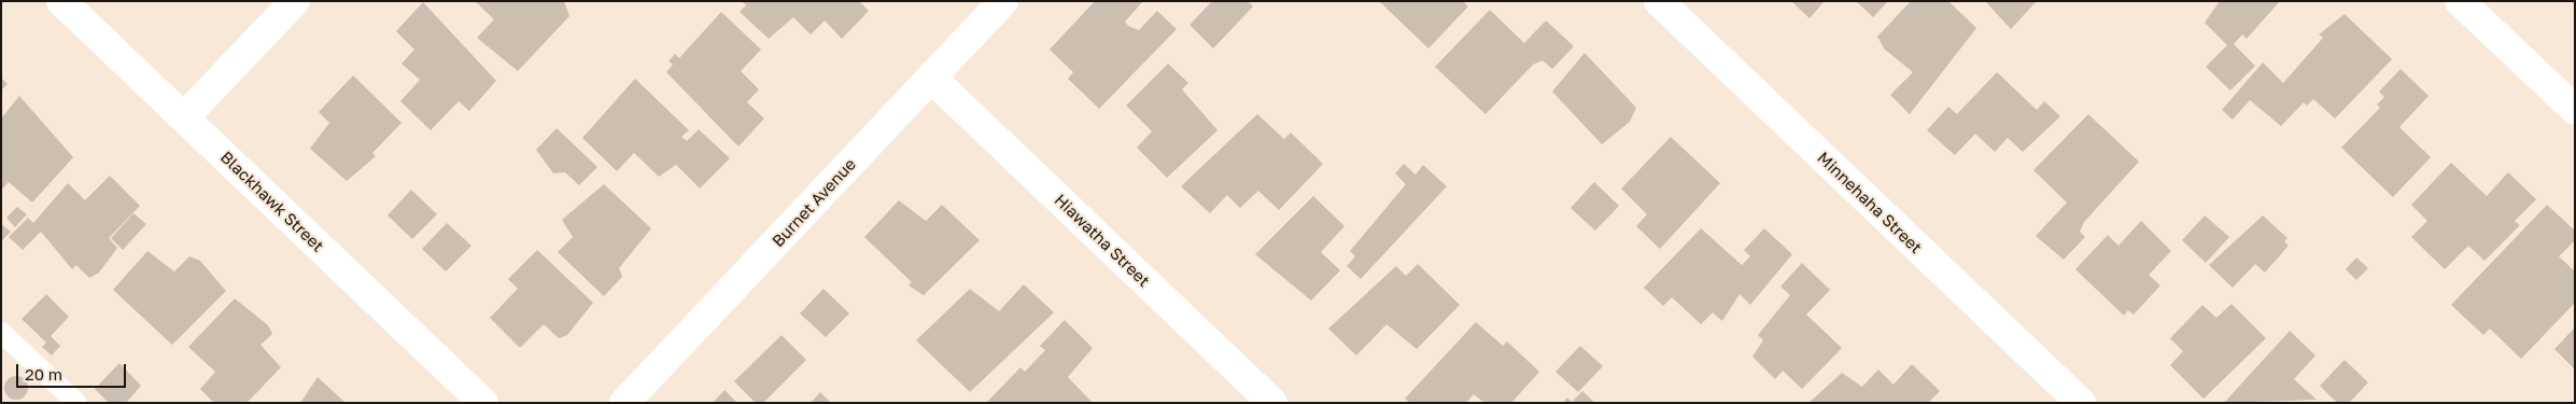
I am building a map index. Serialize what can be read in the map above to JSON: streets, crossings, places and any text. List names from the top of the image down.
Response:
{
  "streets": {
    "street": [
      "Blackhawk Street",
      "Burnet Avenue",
      "Minnehaha Street",
      "Hiawatha Street"
    ]
  },
  "crossings": [
    ["Burnet Avenue", "Hiawatha Street"]
  ],
  "scale_bar": "20 m"
}
